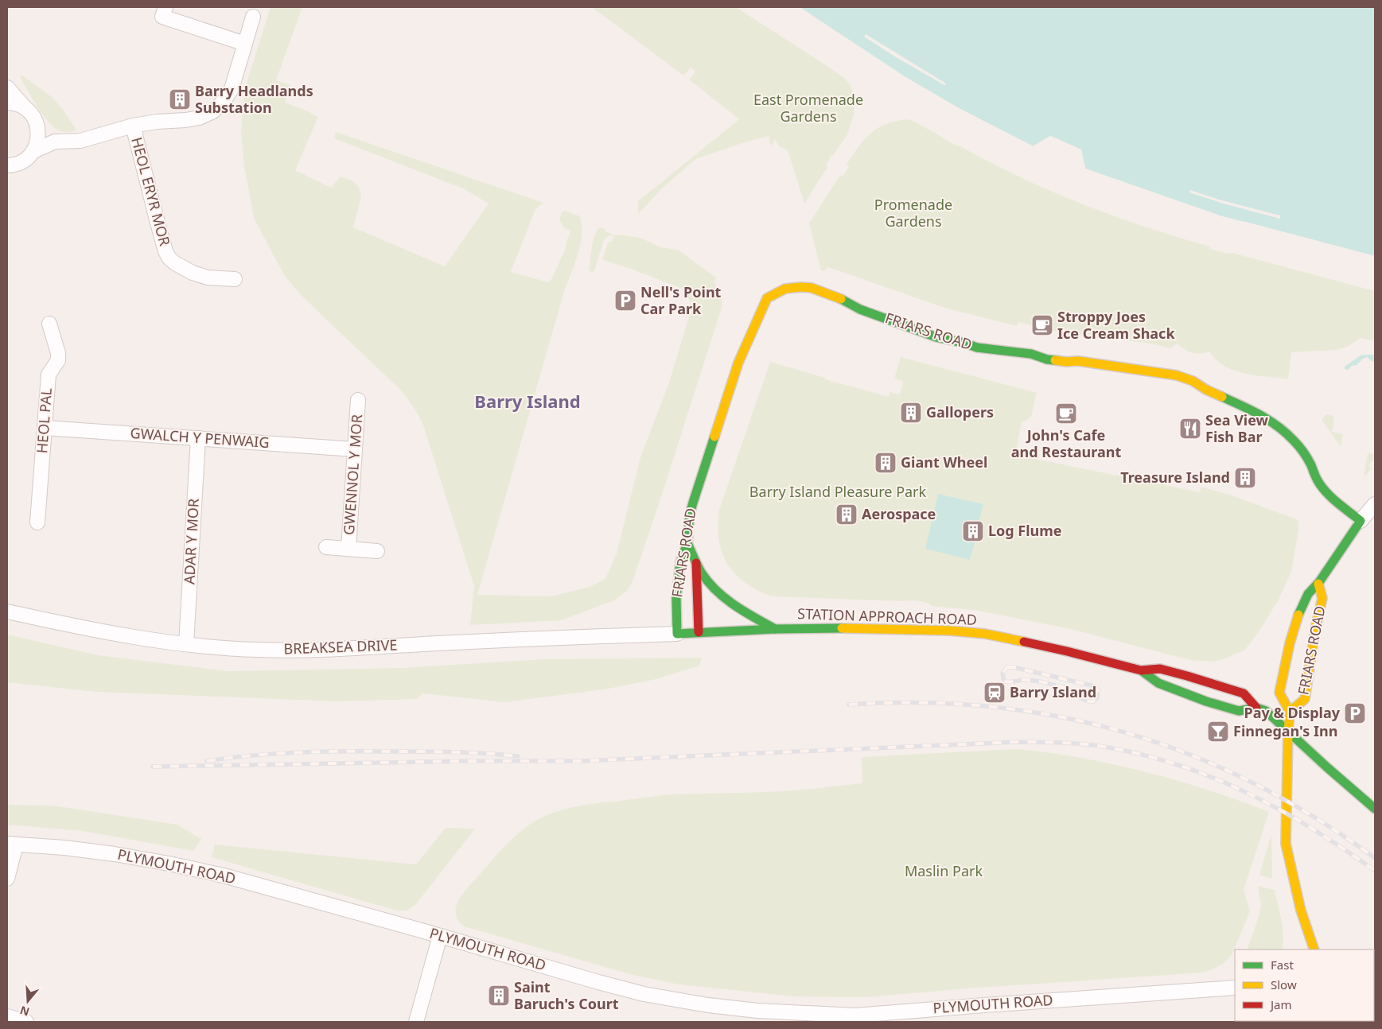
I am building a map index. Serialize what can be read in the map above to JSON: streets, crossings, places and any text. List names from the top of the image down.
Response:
{
  "streets": {
    "main road": ["FRIARS ROAD", "STATION APPROACH ROAD"],
    "street": [
      "HEOL ERYR MOR",
      "HEOL PAL",
      "GWALCH Y PENWAIG",
      "GWENNOL Y MOR",
      "ADAR Y MOR",
      "BREAKSEA DRIVE",
      "PLYMOUTH ROAD"
    ]
  },
  "crossings": [
    ["FRIARS ROAD", "STATION APPROACH ROAD"],
    ["FRIARS ROAD", "BREAKSEA DRIVE"],
    ["HEOL PAL", "GWALCH Y PENWAIG"],
    ["GWALCH Y PENWAIG", "GWENNOL Y MOR"],
    ["GWALCH Y PENWAIG", "ADAR Y MOR"],
    ["ADAR Y MOR", "BREAKSEA DRIVE"],
    ["STATION APPROACH ROAD", "BREAKSEA DRIVE"]
  ],
  "districts": ["Barry Island"],
  "parks": [
    "East Promenade Gardens",
    "Promenade Gardens",
    "Barry Island Pleasure Park",
    "Maslin Park"
  ],
  "places": {
    "building": [
      "Barry Headlands Substation",
      "Gallopers",
      "Giant Wheel",
      "Treasure Island",
      "Aerospace",
      "Log Flume",
      "Saint Baruch's Court"
    ],
    "parking": ["Nell's Point Car Park", "Pay & Display"],
    "cafe": ["Stroppy Joes Ice Cream Shack", "John's Cafe and Restaurant"],
    "restaurant": ["Sea View Fish Bar"],
    "station": ["Barry Island"],
    "bar": ["Finnegan's Inn"]
  },
  "legend": ["Fast", "Slow", "Jam"],
  "north": "bottom"
}
